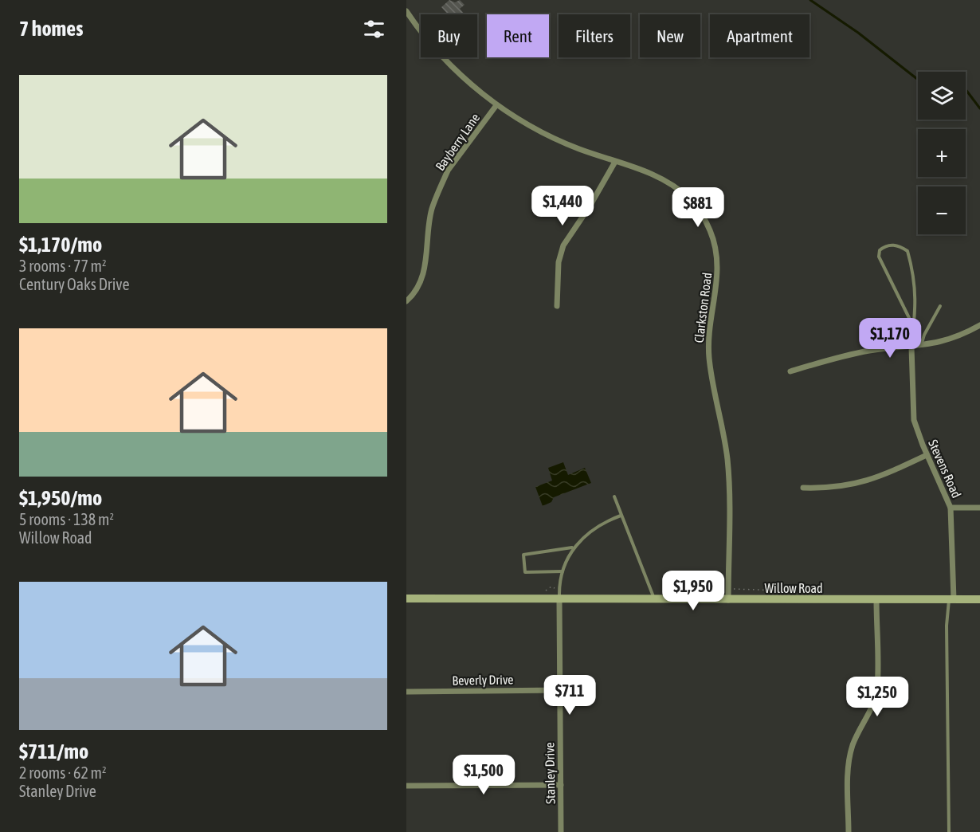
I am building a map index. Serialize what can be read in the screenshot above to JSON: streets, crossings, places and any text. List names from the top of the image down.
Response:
{
  "streets": {
    "street": [
      "Bayberry Lane",
      "Clarkston Road",
      "Stevens Road",
      "Willow Road",
      "Beverly Drive",
      "Stanley Drive"
    ]
  },
  "crossings": [
    ["Bayberry Lane", "Clarkston Road"],
    ["Clarkston Road", "Willow Road"],
    ["Stevens Road", "Willow Road"],
    ["Willow Road", "Stanley Drive"],
    ["Beverly Drive", "Stanley Drive"]
  ],
  "page": {
    "heading": "7 homes",
    "chip": [
      "Buy",
      "Rent",
      "Filters",
      "New",
      "Apartment"
    ],
    "list": [
      {
        "name": "$1,170/mo",
        "note": "3 rooms · 77 m² · Century Oaks Drive"
      },
      {
        "name": "$1,950/mo",
        "note": "5 rooms · 138 m² · Willow Road"
      },
      {
        "name": "$711/mo",
        "note": "2 rooms · 62 m² · Stanley Drive"
      }
    ],
    "map_buttons": ["+", "−"],
    "price": [
      "$1,440",
      "$881",
      "$1,170",
      "$1,950",
      "$711",
      "$1,250",
      "$1,500"
    ]
  }
}
